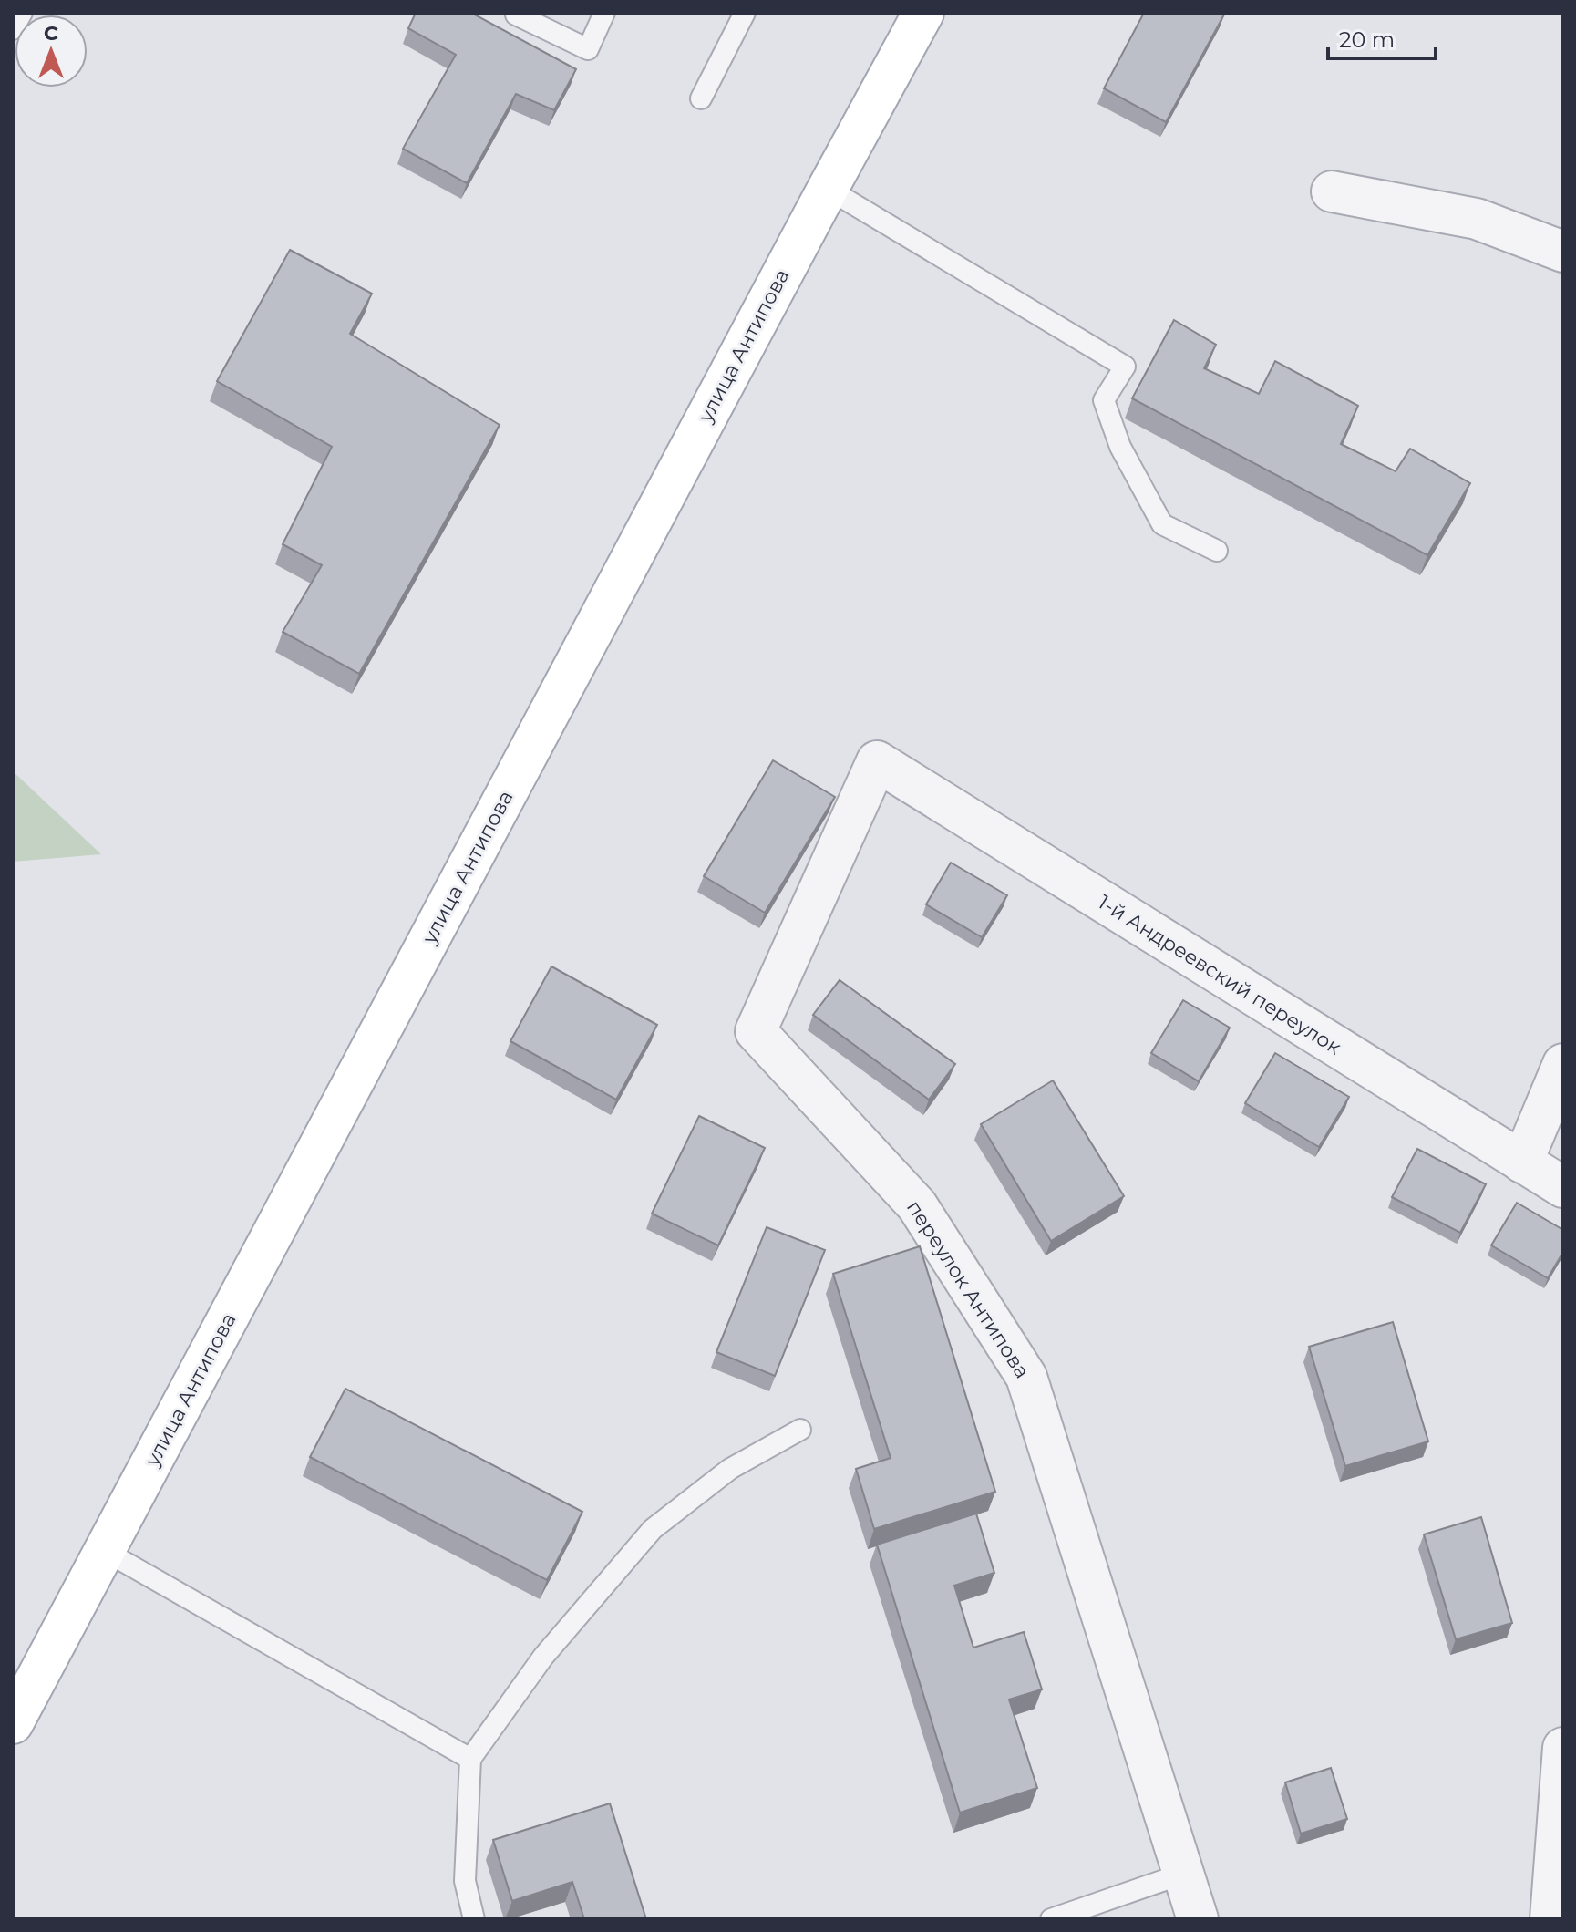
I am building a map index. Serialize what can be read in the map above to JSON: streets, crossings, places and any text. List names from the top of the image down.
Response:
{
  "streets": {
    "main road": ["улица Антипова"],
    "street": ["1-й Андреевский переулок", "переулок Антипова"]
  },
  "crossings": [
    ["1-й Андреевский переулок", "переулок Антипова"]
  ],
  "scale_bar": "20 m",
  "north": "top"
}
